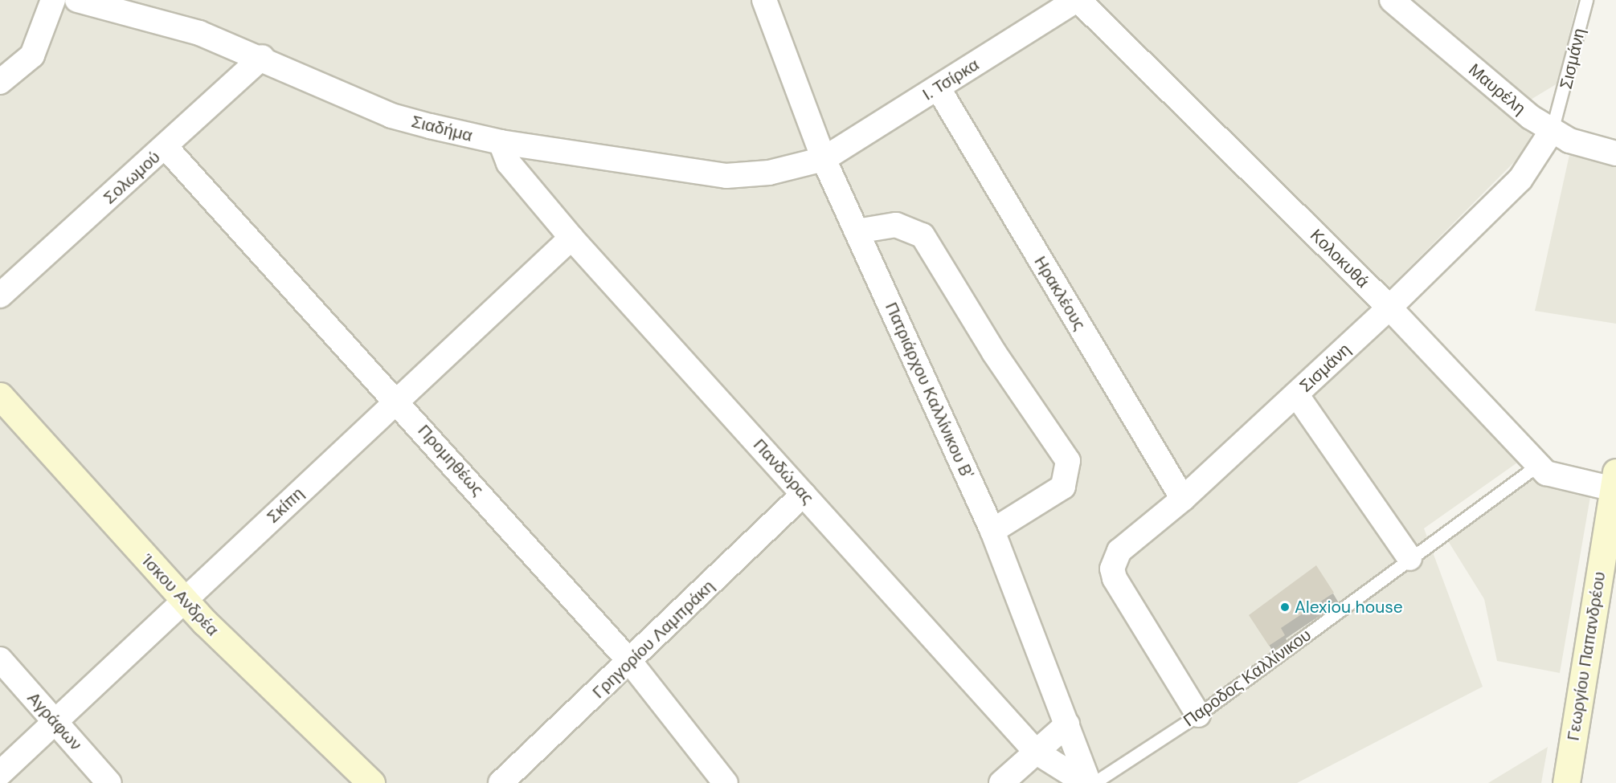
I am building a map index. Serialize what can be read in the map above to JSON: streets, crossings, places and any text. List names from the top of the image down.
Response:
{
  "streets": {
    "main road": ["Ίσκου Ανδρέα", "Γεωργίου Παπανδρέου"],
    "street": [
      "Σισμάνη",
      "Ι. Τσίρκα",
      "Μαυρέλη",
      "Σιαδήμα",
      "Σολωμού",
      "Κολοκυθά",
      "Ηρακλέους",
      "Πατριάρχου Καλλίνικου B'",
      "Προμηθέως",
      "Πανδώρας",
      "Σκίπη",
      "Γρηγορίου Λαμπράκη",
      "Αγράφων"
    ],
    "lane": ["Παροδος Καλλίνικου"]
  },
  "crossings": [
    ["Σισμάνη", "Μαυρέλη"],
    ["Σισμάνη", "Κολοκυθά"],
    ["Σισμάνη", "Ηρακλέους"],
    ["Σισμάνη", "Παροδος Καλλίνικου"],
    ["Ι. Τσίρκα", "Σιαδήμα"],
    ["Ι. Τσίρκα", "Κολοκυθά"],
    ["Ι. Τσίρκα", "Ηρακλέους"],
    ["Ι. Τσίρκα", "Πατριάρχου Καλλίνικου B'"],
    ["Σιαδήμα", "Σολωμού"],
    ["Σιαδήμα", "Πατριάρχου Καλλίνικου B'"],
    ["Σιαδήμα", "Πανδώρας"],
    ["Σολωμού", "Προμηθέως"],
    ["Κολοκυθά", "Γεωργίου Παπανδρέου"],
    ["Κολοκυθά", "Παροδος Καλλίνικου"],
    ["Πατριάρχου Καλλίνικου B'", "Πανδώρας"],
    ["Προμηθέως", "Σκίπη"],
    ["Προμηθέως", "Γρηγορίου Λαμπράκη"],
    ["Πανδώρας", "Σκίπη"],
    ["Πανδώρας", "Γρηγορίου Λαμπράκη"],
    ["Σκίπη", "Ίσκου Ανδρέα"],
    ["Σκίπη", "Αγράφων"]
  ],
  "places": ["Alexiou house"]
}
